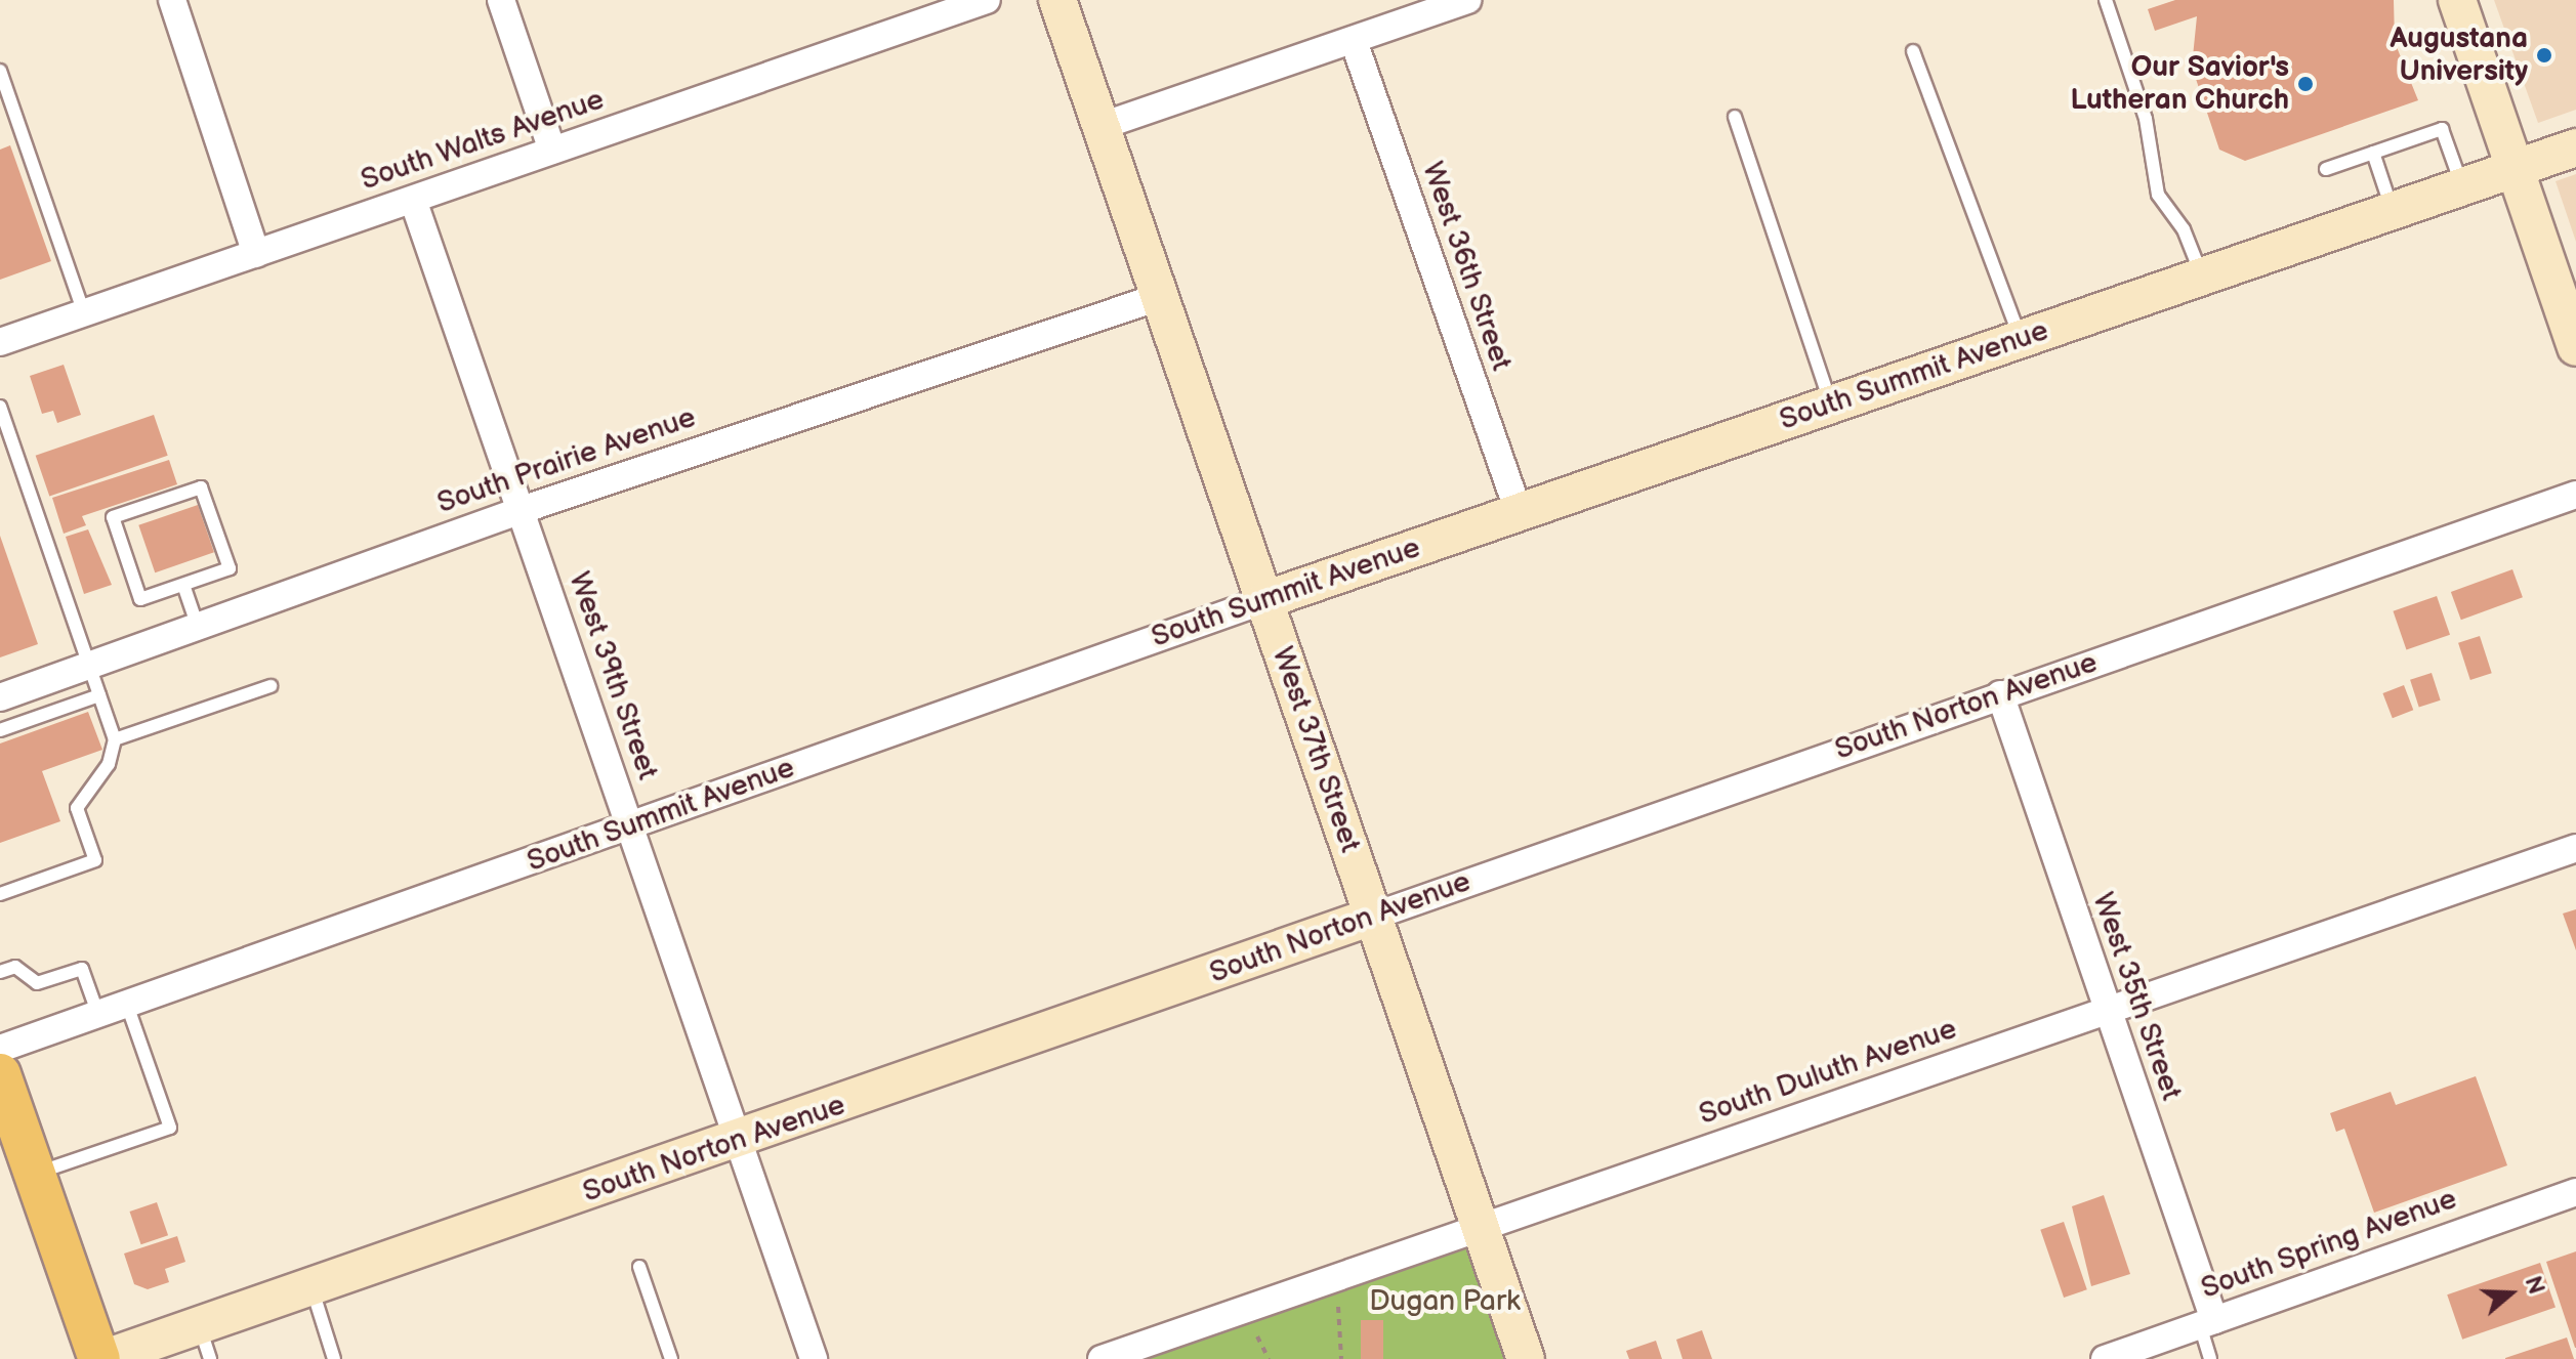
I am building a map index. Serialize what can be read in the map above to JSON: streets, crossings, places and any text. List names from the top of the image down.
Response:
{
  "streets": {
    "street": [
      "South Walts Avenue",
      "West 36th Street",
      "South Summit Avenue",
      "South Prairie Avenue",
      "West 39th Street",
      "South Norton Avenue",
      "West 37th Street",
      "West 35th Street",
      "South Duluth Avenue",
      "South Spring Avenue"
    ]
  },
  "crossings": [
    ["South Walts Avenue", "West 39th Street"],
    ["West 36th Street", "South Summit Avenue"],
    ["South Summit Avenue", "West 39th Street"],
    ["South Summit Avenue", "West 37th Street"],
    ["South Prairie Avenue", "West 39th Street"],
    ["South Prairie Avenue", "West 37th Street"],
    ["West 39th Street", "South Norton Avenue"],
    ["South Norton Avenue", "West 37th Street"],
    ["South Norton Avenue", "West 35th Street"],
    ["West 37th Street", "South Duluth Avenue"],
    ["West 35th Street", "South Duluth Avenue"],
    ["West 35th Street", "South Spring Avenue"]
  ],
  "parks": ["Dugan Park"],
  "places": ["Augustana University", "Our Savior's Lutheran Church"],
  "north": "right"
}
